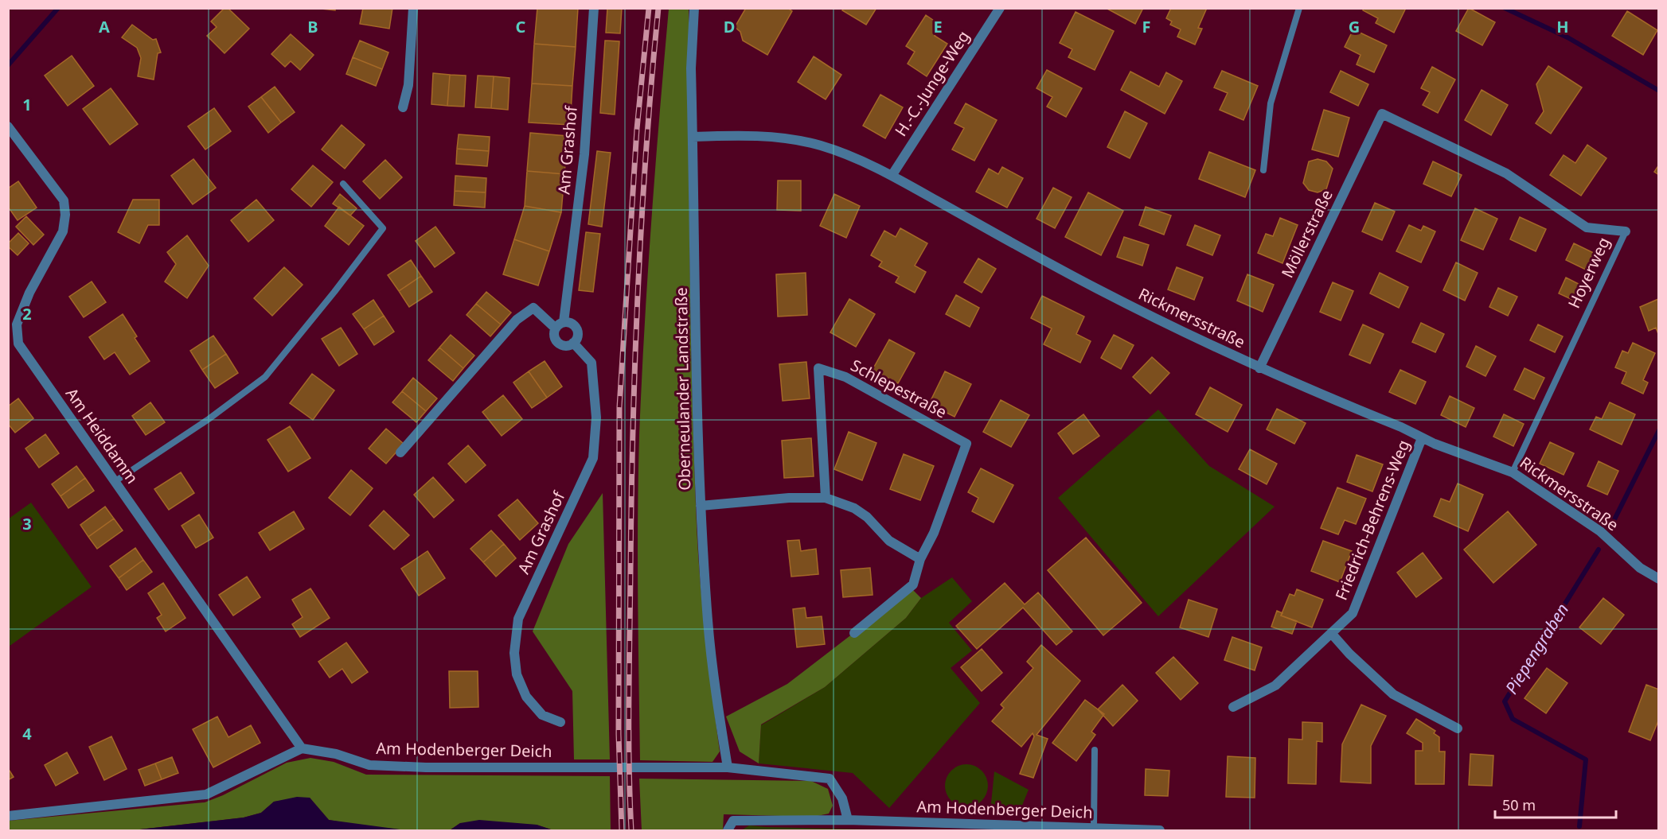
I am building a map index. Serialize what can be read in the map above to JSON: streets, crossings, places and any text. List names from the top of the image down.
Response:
{
  "streets": {
    "street": [
      "H.-C.-Junge-Weg",
      "Am Grashof",
      "Möllerstraße",
      "Hoyerweg",
      "Rickmersstraße",
      "Oberneulander Landstraße",
      "Schlepestraße",
      "Am Heiddamm",
      "Friedrich-Behrens-Weg",
      "Am Hodenberger Deich"
    ]
  },
  "crossings": [
    ["H.-C.-Junge-Weg", "Rickmersstraße"],
    ["Möllerstraße", "Hoyerweg"],
    ["Möllerstraße", "Rickmersstraße"],
    ["Hoyerweg", "Rickmersstraße"],
    ["Rickmersstraße", "Oberneulander Landstraße"],
    ["Rickmersstraße", "Friedrich-Behrens-Weg"],
    ["Oberneulander Landstraße", "Am Hodenberger Deich"],
    ["Am Heiddamm", "Am Hodenberger Deich"]
  ],
  "water": ["Piepengraben"],
  "scale_bar": "50 m",
  "grid": {
    "columns": [
      "A",
      "B",
      "C",
      "D",
      "E",
      "F",
      "G",
      "H"
    ],
    "rows": [
      "1",
      "2",
      "3",
      "4"
    ]
  }
}
